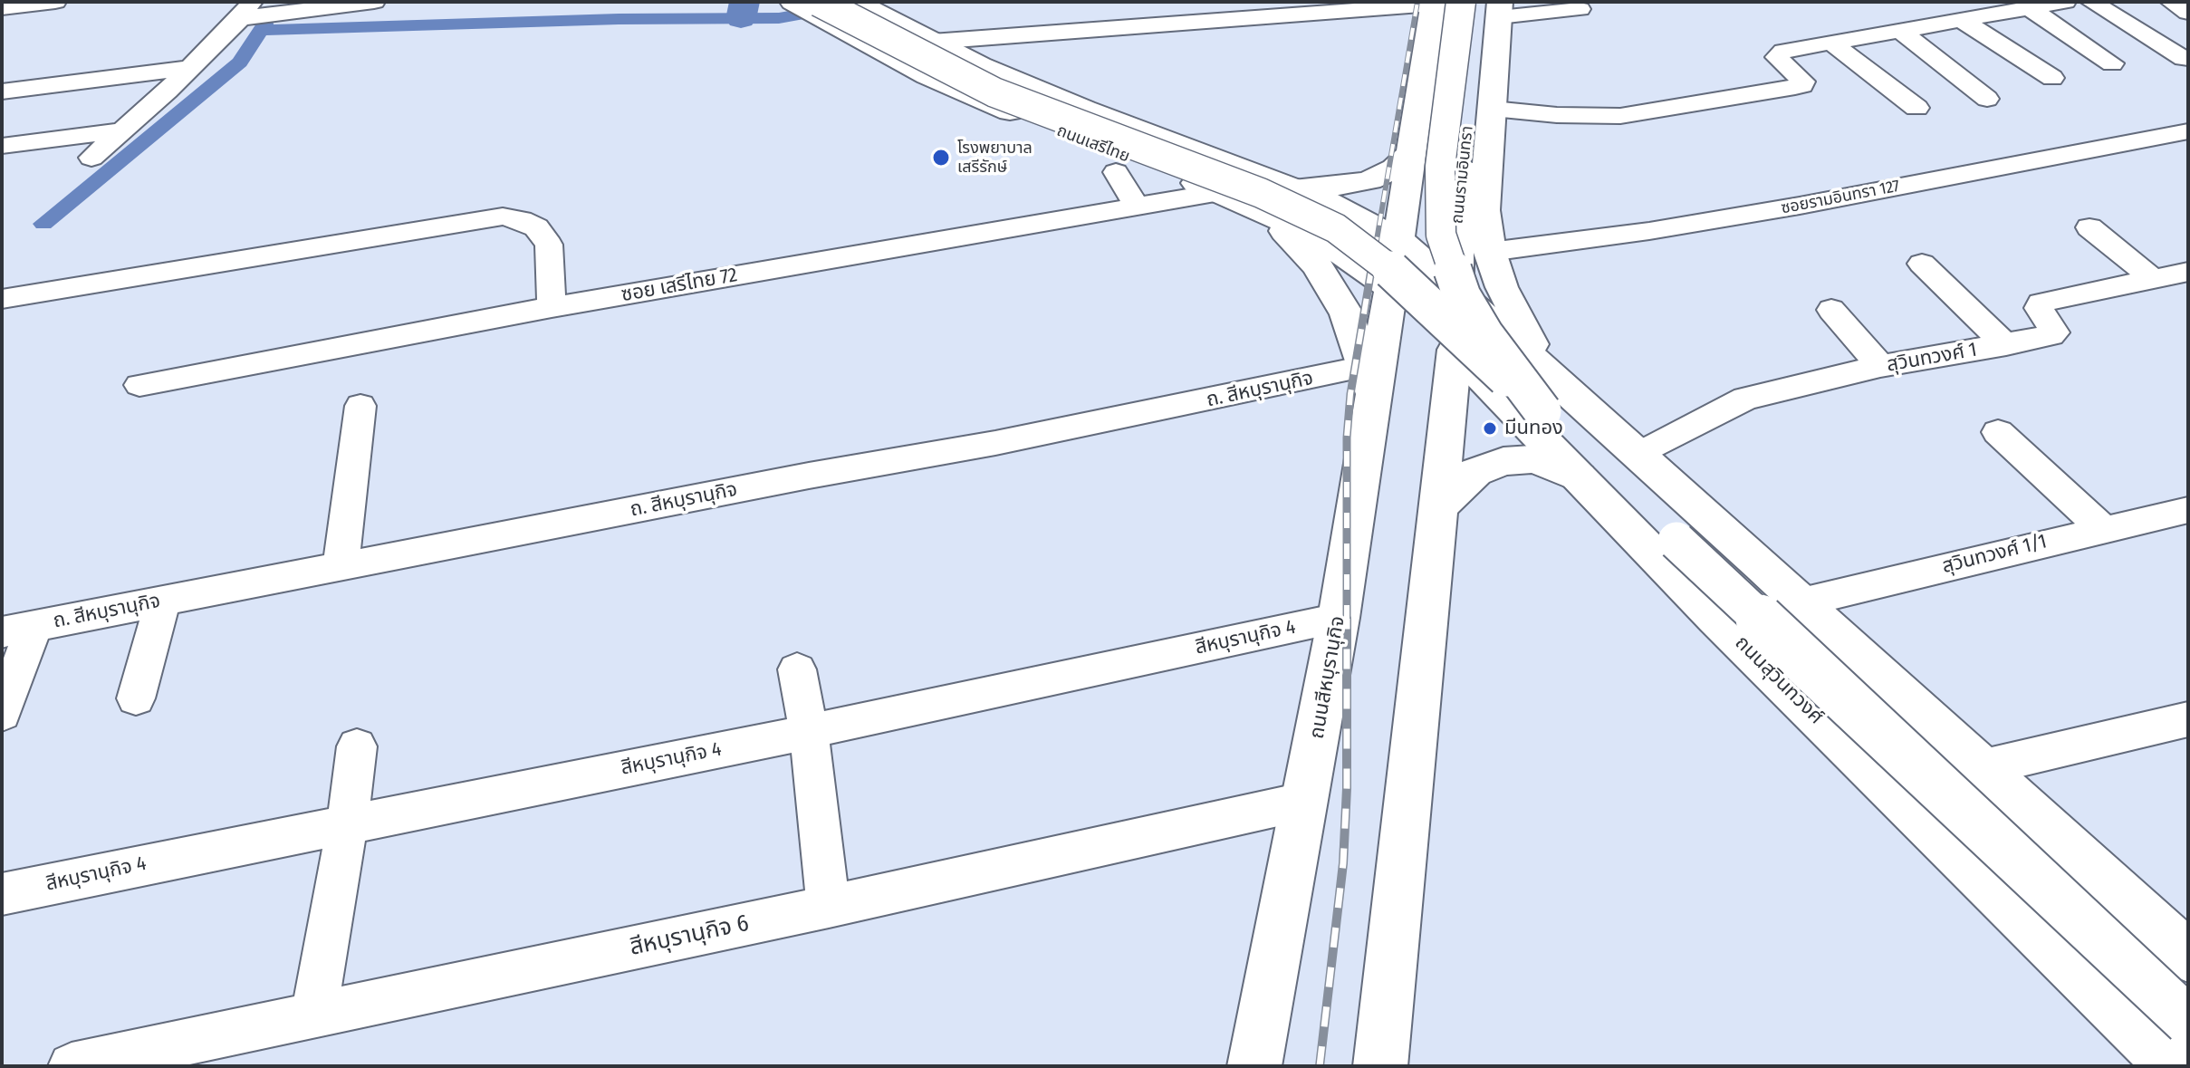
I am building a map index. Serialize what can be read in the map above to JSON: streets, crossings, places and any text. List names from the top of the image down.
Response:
{
  "streets": {
    "main road": [
      "ถนนเสรีไทย",
      "ถนนรามอินทรา",
      "ถนนสีหบุรานุกิจ",
      "ถนนสุวินทวงศ์"
    ],
    "street": [
      "ซอยรามอินทรา 127",
      "ซอย เสรีไทย 72",
      "สุวินทวงศ์ 1",
      "ถ. สีหบุรานุกิจ",
      "สุวินทวงศ์ 1/1",
      "สีหบุรานุกิจ 4",
      "สีหบุรานุกิจ 6"
    ]
  },
  "crossings": [
    ["ถนนเสรีไทย", "ซอย เสรีไทย 72"],
    ["ถนนเสรีไทย", "ถนนสีหบุรานุกิจ"],
    ["ถนนเสรีไทย", "ถนนสุวินทวงศ์"],
    ["ถนนรามอินทรา", "ถนนสุวินทวงศ์"],
    ["ถ. สีหบุรานุกิจ", "ถนนสีหบุรานุกิจ"],
    ["สีหบุรานุกิจ 4", "ถนนสีหบุรานุกิจ"],
    ["ถนนสีหบุรานุกิจ", "ถนนสุวินทวงศ์"],
    ["ถนนสีหบุรานุกิจ", "สีหบุรานุกิจ 6"]
  ],
  "places": ["โรงพยาบาล เสรีรักษ์", "มีนทอง"]
}
